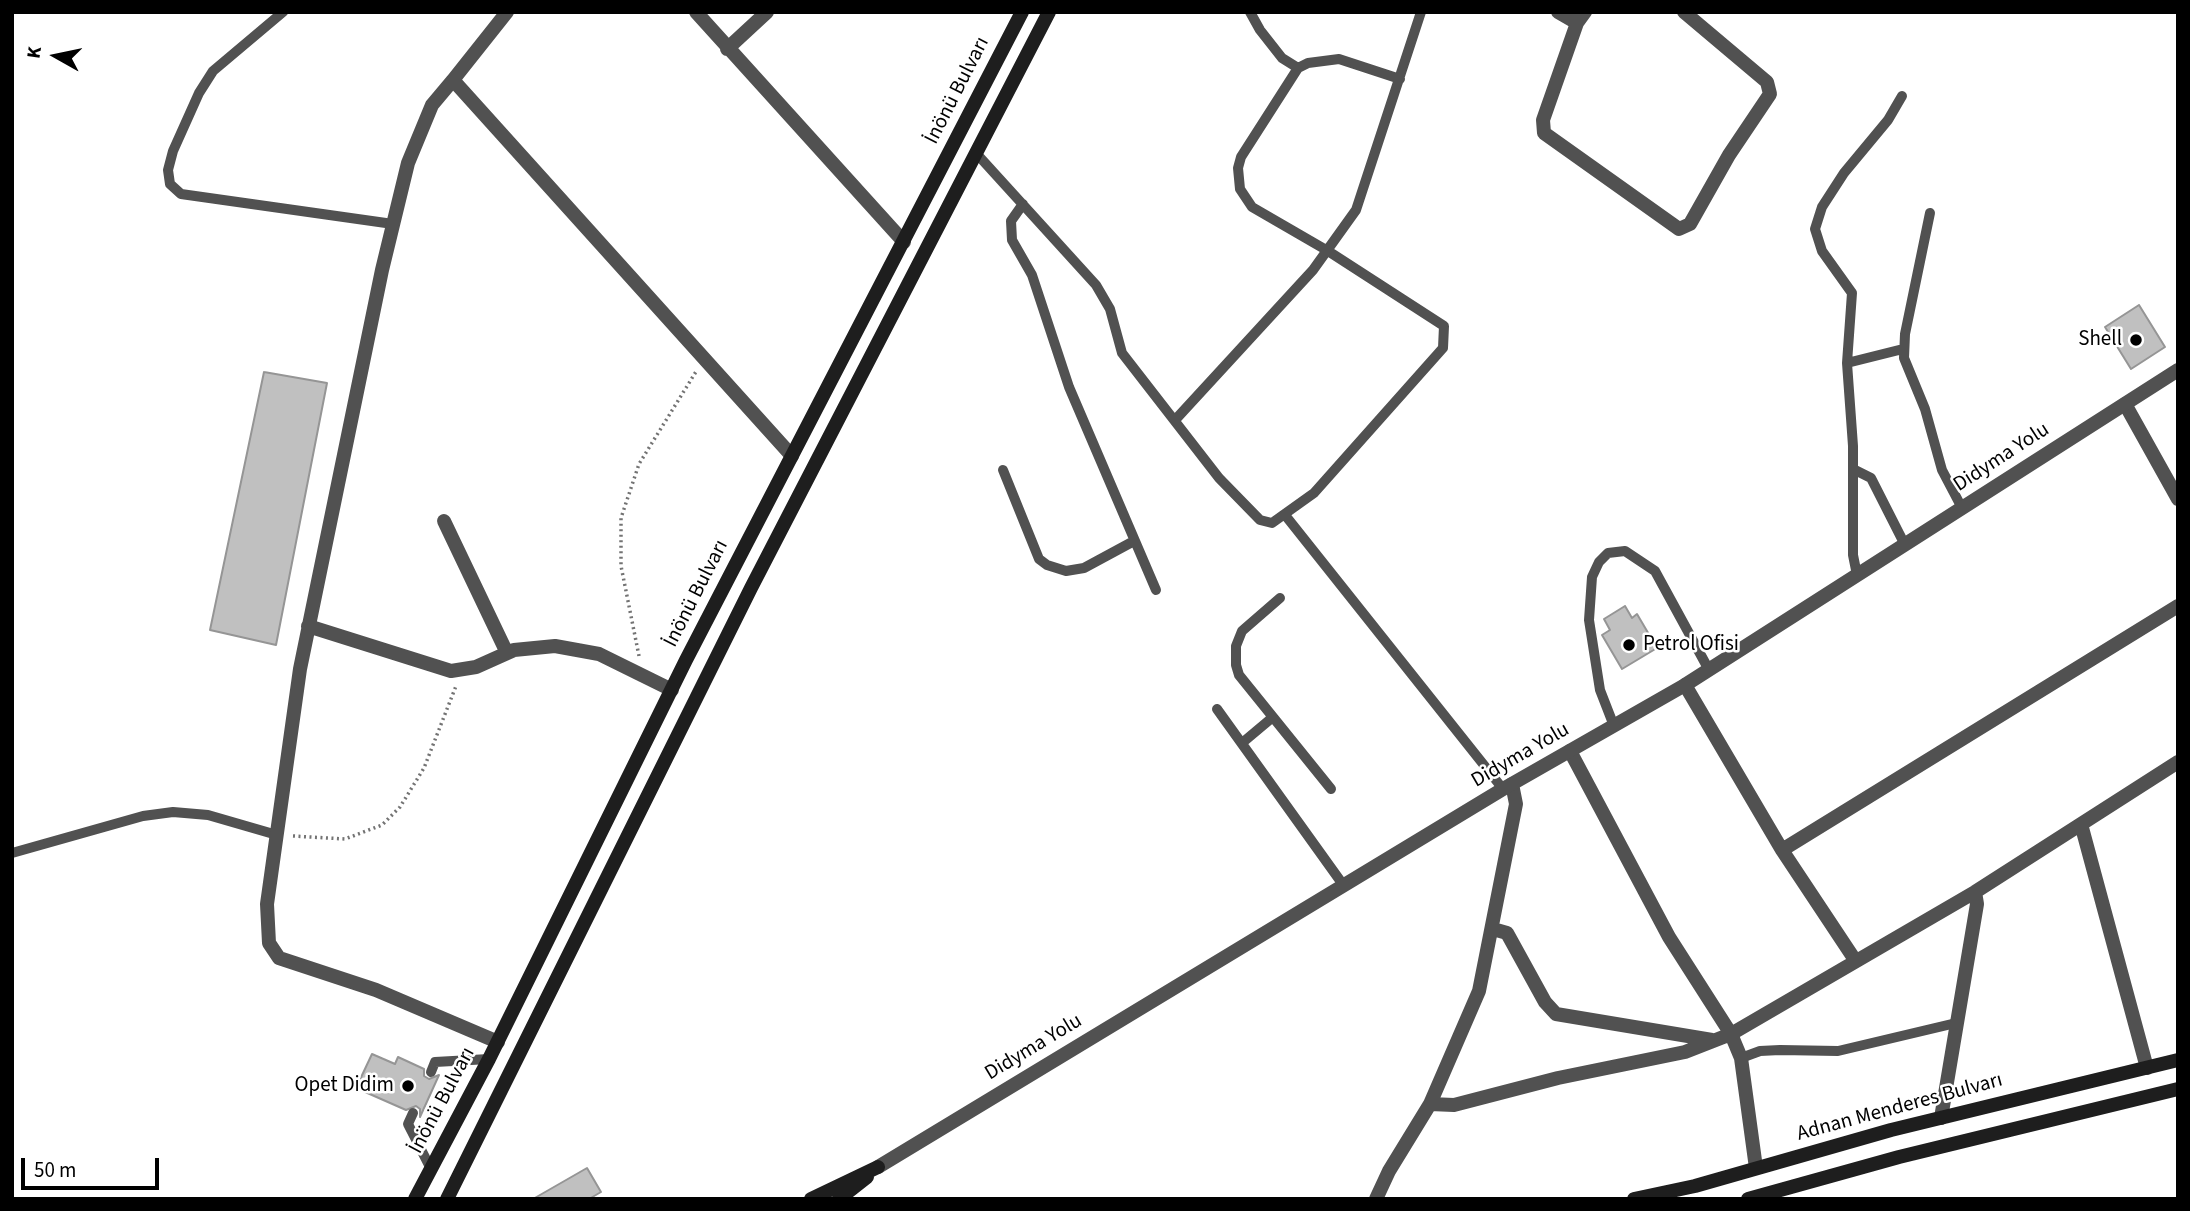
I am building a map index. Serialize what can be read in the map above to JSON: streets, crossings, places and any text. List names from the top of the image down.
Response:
{
  "streets": {
    "main road": ["İnönü Bulvarı", "Adnan Menderes Bulvarı"],
    "street": ["Didyma Yolu"]
  },
  "places": ["Shell", "Petrol Ofisi", "Opet Didim"],
  "scale_bar": "50 m",
  "north": "left"
}
